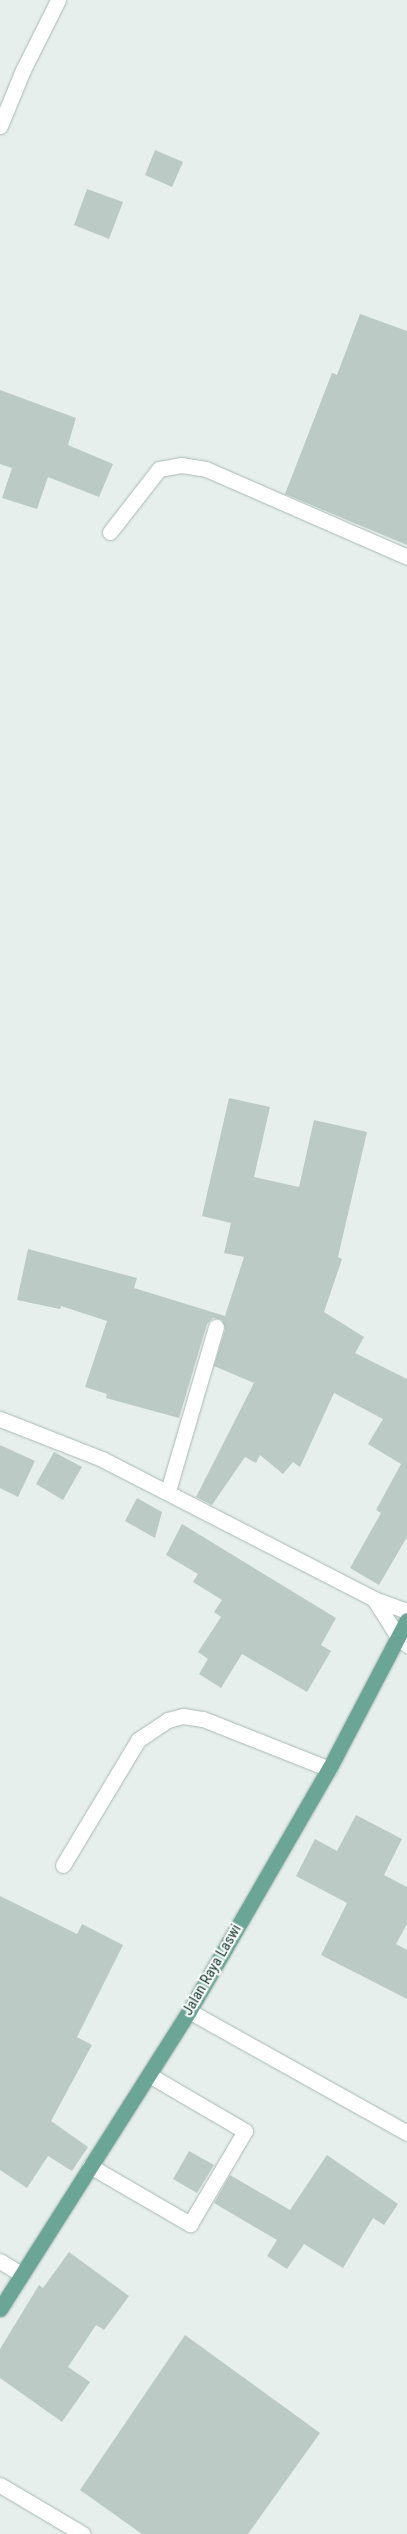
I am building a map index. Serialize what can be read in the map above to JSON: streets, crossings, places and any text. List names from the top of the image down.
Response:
{
  "streets": {
    "main road": ["Jalan Raya Laswi"]
  }
}
